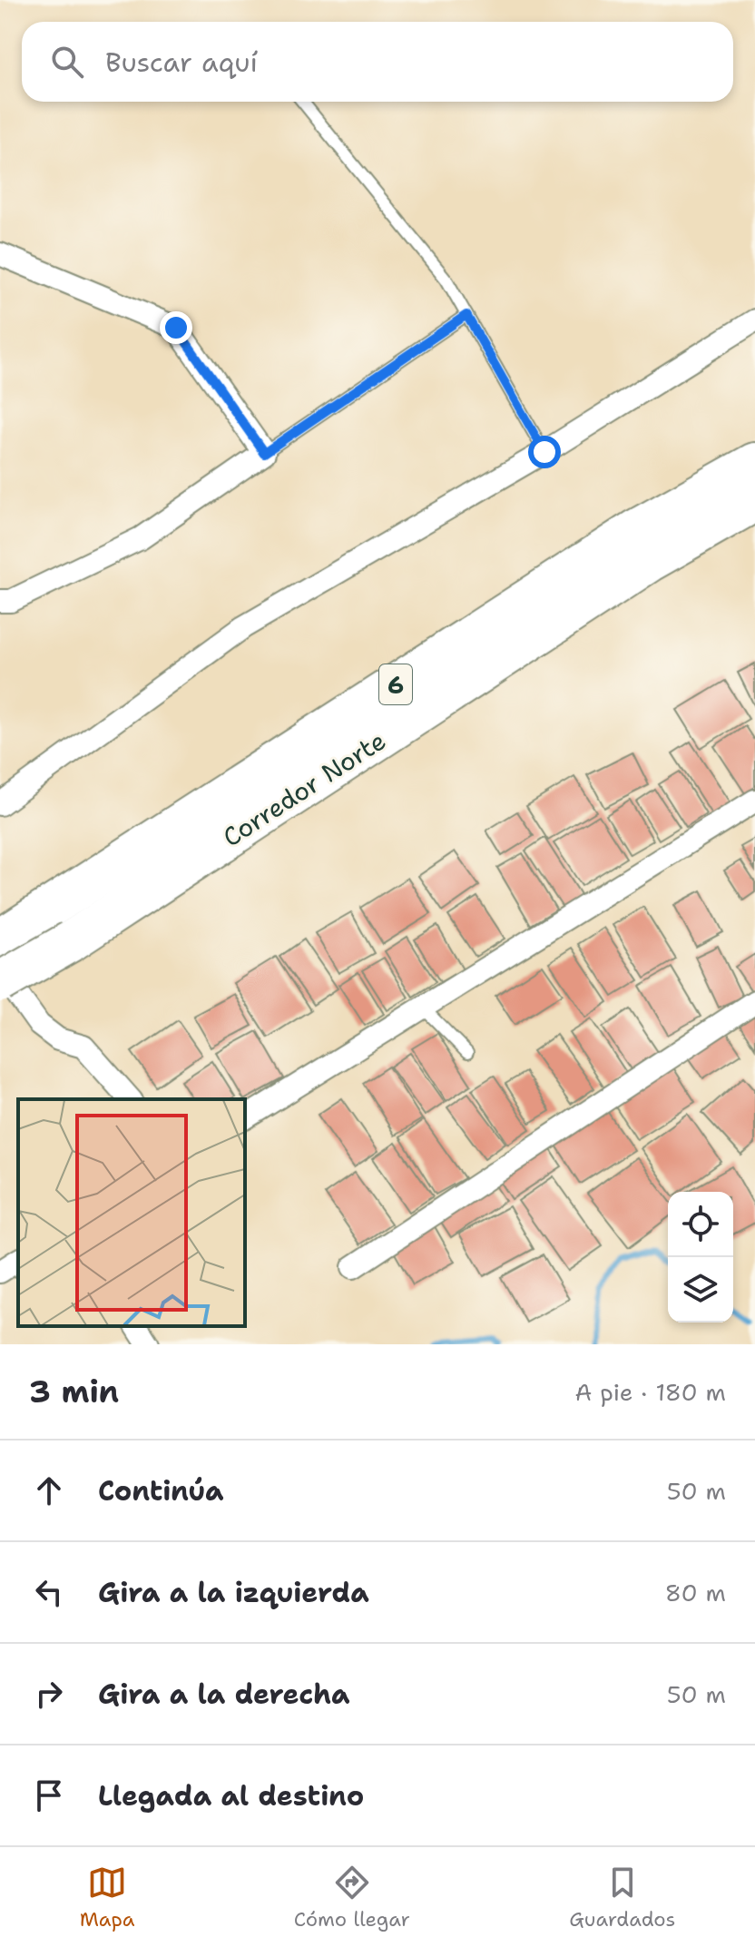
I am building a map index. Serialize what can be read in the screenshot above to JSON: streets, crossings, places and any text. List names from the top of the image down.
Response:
{
  "streets": {
    "highway": ["6", "Corredor Norte"]
  },
  "page": {
    "search": "Buscar aquí",
    "heading": ["3 min", "A pie · 180 m"],
    "list": [
      ["Continúa", "50 m"],
      ["Gira a la izquierda", "80 m"],
      ["Gira a la derecha", "50 m"],
      "Llegada al destino"
    ],
    "nav": ["Mapa", "Cómo llegar", "Guardados"]
  }
}
